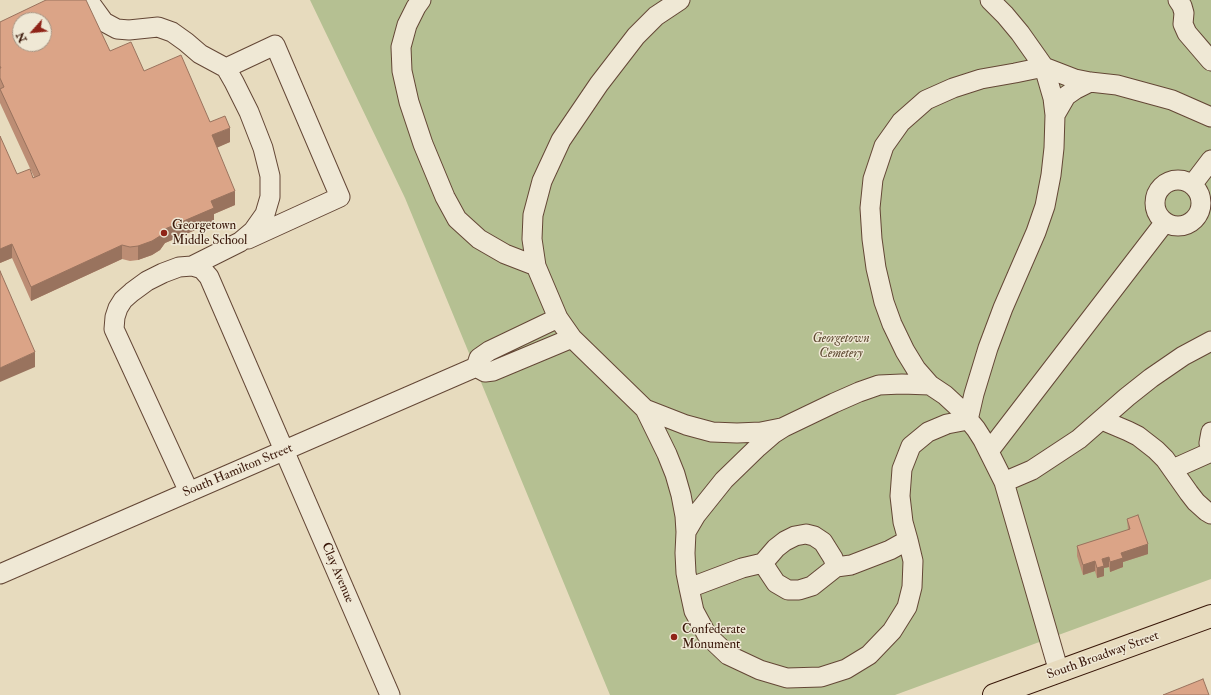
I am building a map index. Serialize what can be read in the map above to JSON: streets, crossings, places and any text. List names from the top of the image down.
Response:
{
  "streets": {
    "main road": ["South Broadway Street"],
    "street": ["South Hamilton Street", "Clay Avenue"]
  },
  "crossings": [
    ["South Hamilton Street", "Clay Avenue"]
  ],
  "parks": ["Georgetown Cemetery"],
  "places": ["Georgetown Middle School", "Confederate Monument"],
  "north": "bottom left"
}
